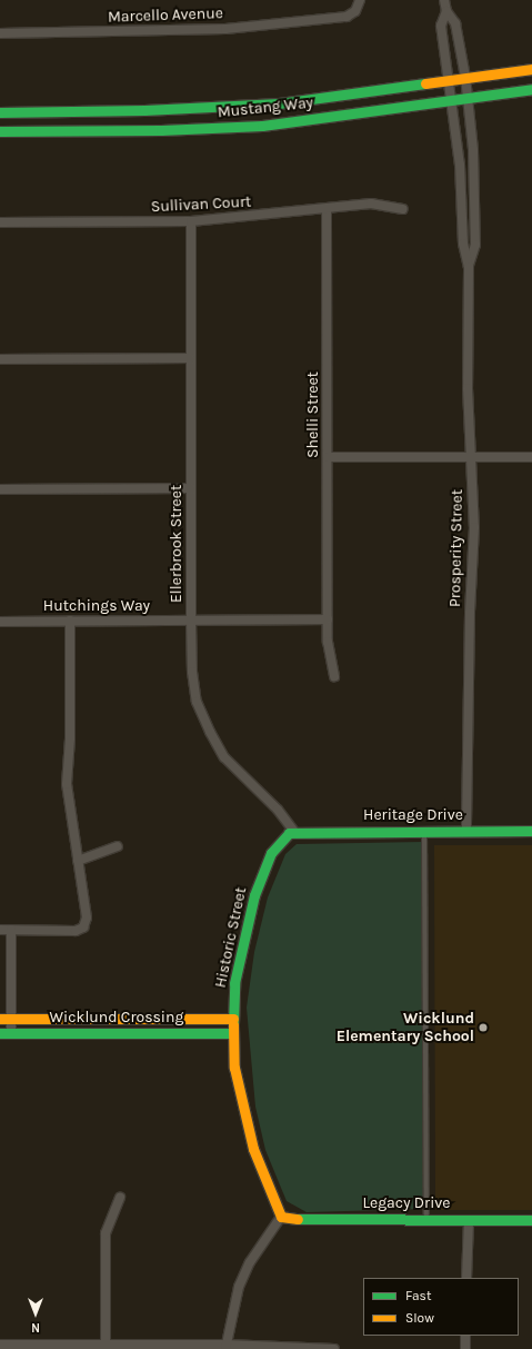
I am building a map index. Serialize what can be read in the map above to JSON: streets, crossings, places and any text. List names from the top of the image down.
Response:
{
  "streets": {
    "street": [
      "Marcello Avenue",
      "Mustang Way",
      "Sullivan Court",
      "Shelli Street",
      "Ellerbrook Street",
      "Prosperity Street",
      "Hutchings Way",
      "Heritage Drive",
      "Historic Street",
      "Wicklund Crossing",
      "Legacy Drive"
    ]
  },
  "crossings": [
    ["Mustang Way", "Prosperity Street"],
    ["Sullivan Court", "Shelli Street"],
    ["Sullivan Court", "Ellerbrook Street"],
    ["Shelli Street", "Hutchings Way"],
    ["Ellerbrook Street", "Hutchings Way"],
    ["Ellerbrook Street", "Heritage Drive"],
    ["Ellerbrook Street", "Historic Street"],
    ["Prosperity Street", "Heritage Drive"],
    ["Heritage Drive", "Historic Street"],
    ["Historic Street", "Wicklund Crossing"],
    ["Historic Street", "Legacy Drive"]
  ],
  "places": ["Wicklund Elementary School"],
  "legend": ["Fast", "Slow"],
  "north": "bottom"
}
